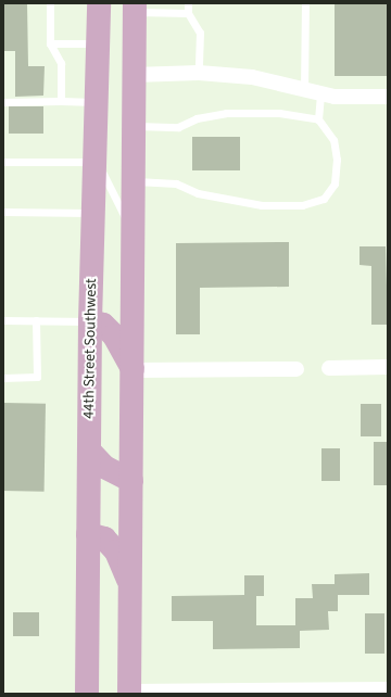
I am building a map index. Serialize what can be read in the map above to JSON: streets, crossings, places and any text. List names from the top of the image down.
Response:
{
  "streets": {
    "main road": ["44th Street Southwest"]
  }
}
